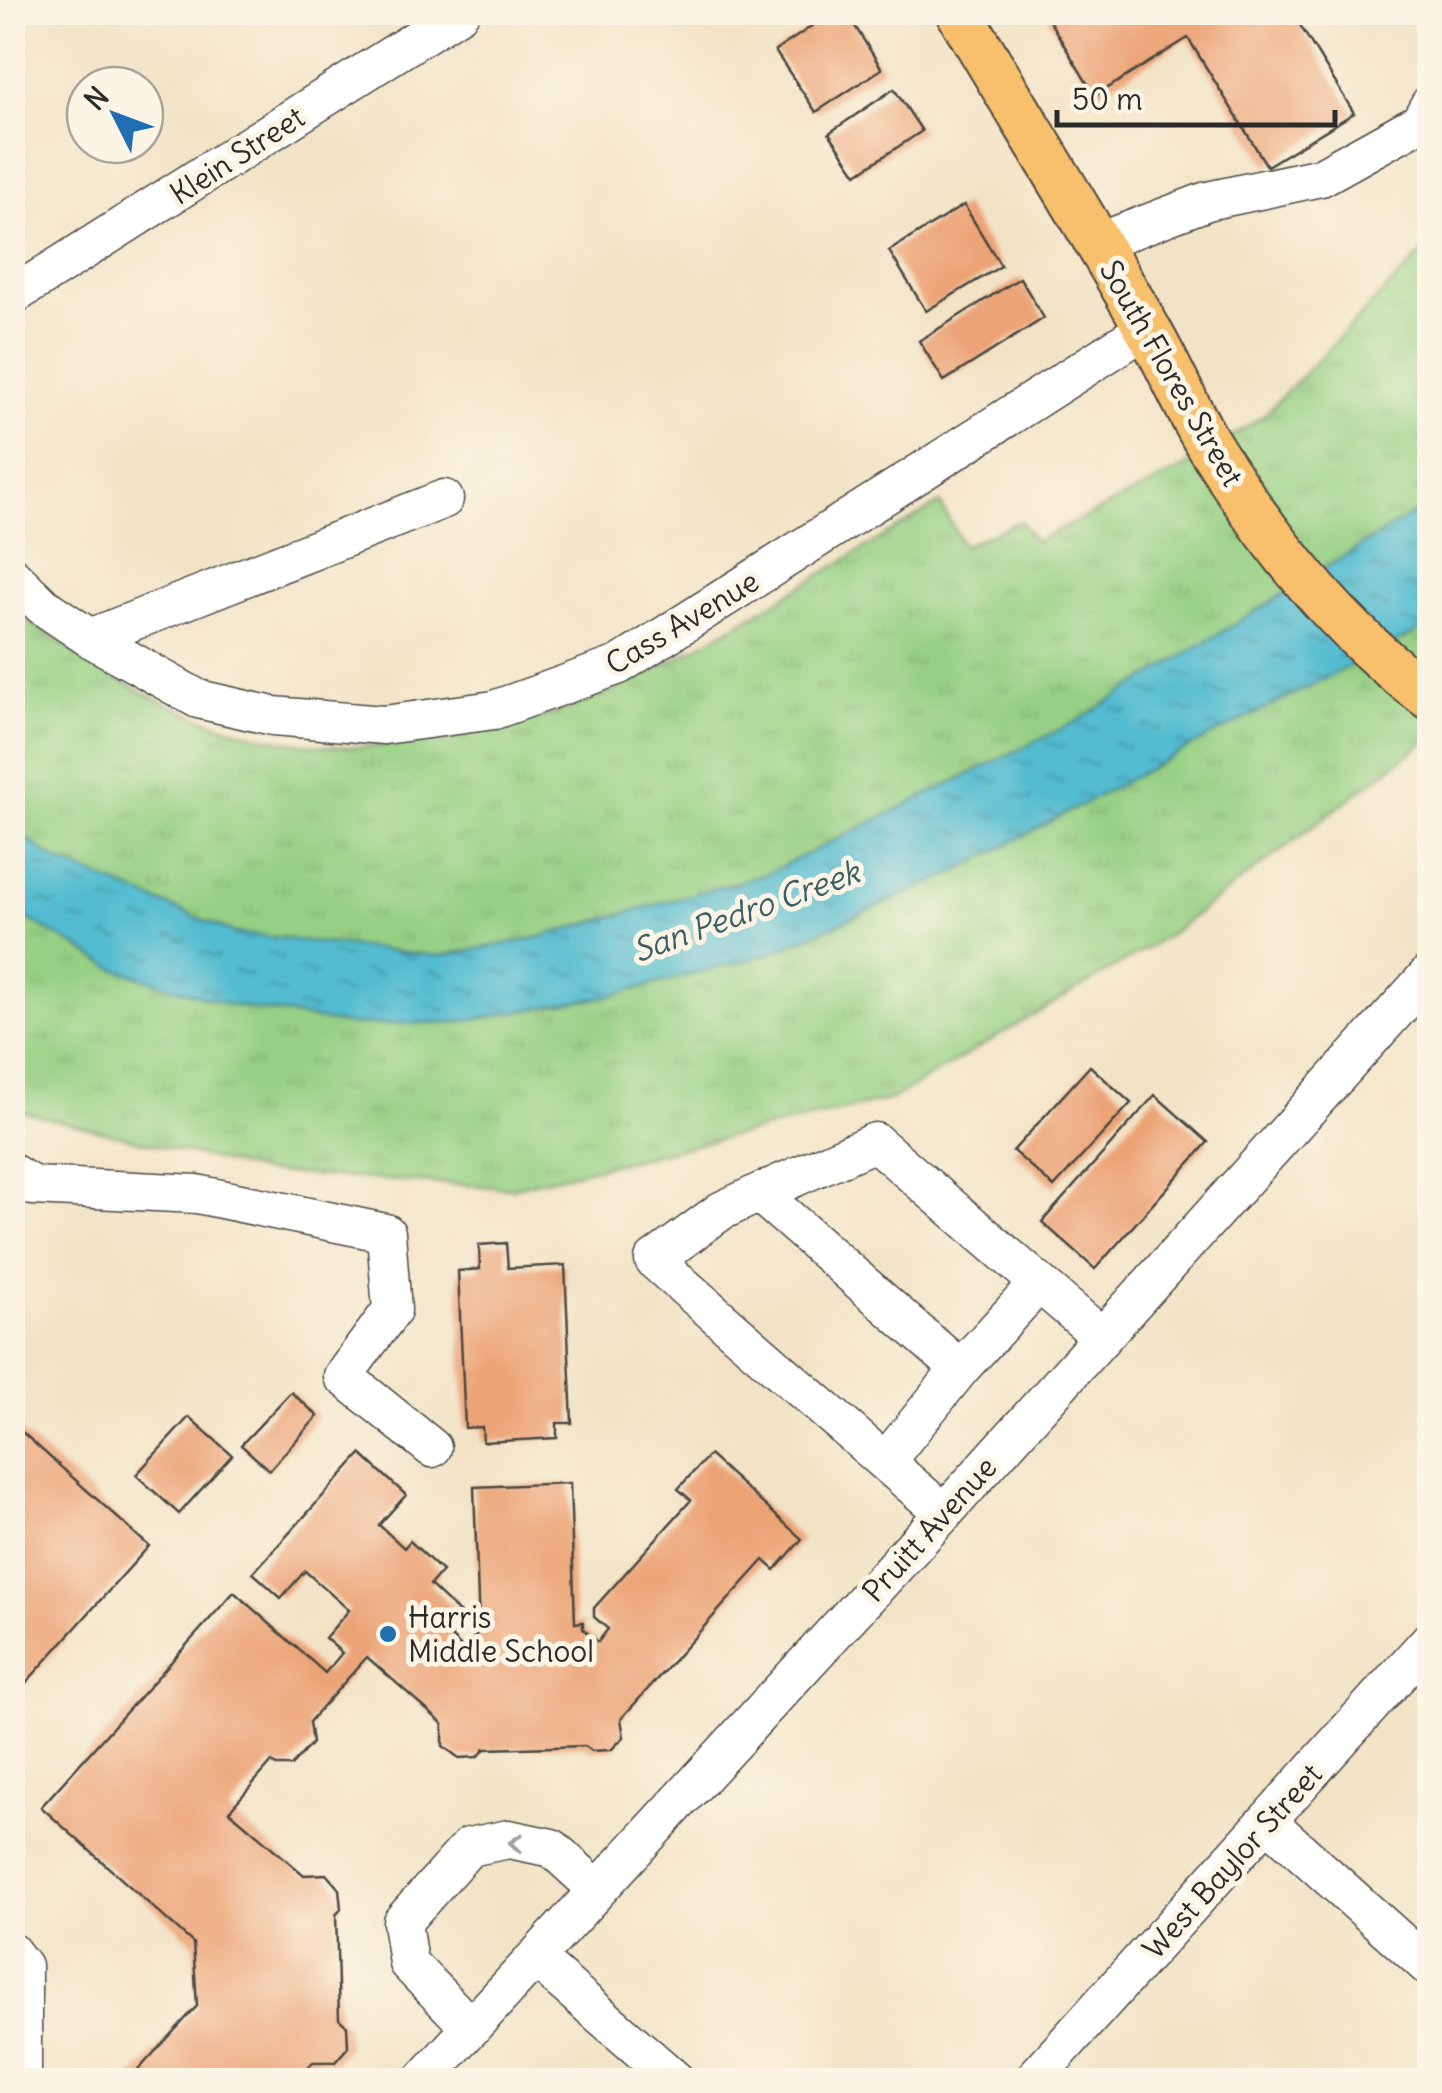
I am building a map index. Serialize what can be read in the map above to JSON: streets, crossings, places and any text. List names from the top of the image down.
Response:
{
  "streets": {
    "main road": ["South Flores Street"],
    "street": [
      "Klein Street",
      "Cass Avenue",
      "Pruitt Avenue",
      "West Baylor Street"
    ]
  },
  "crossings": [
    ["South Flores Street", "Cass Avenue"]
  ],
  "water": ["San Pedro Creek"],
  "places": ["Harris Middle School"],
  "scale_bar": "50 m",
  "north": "top left"
}
